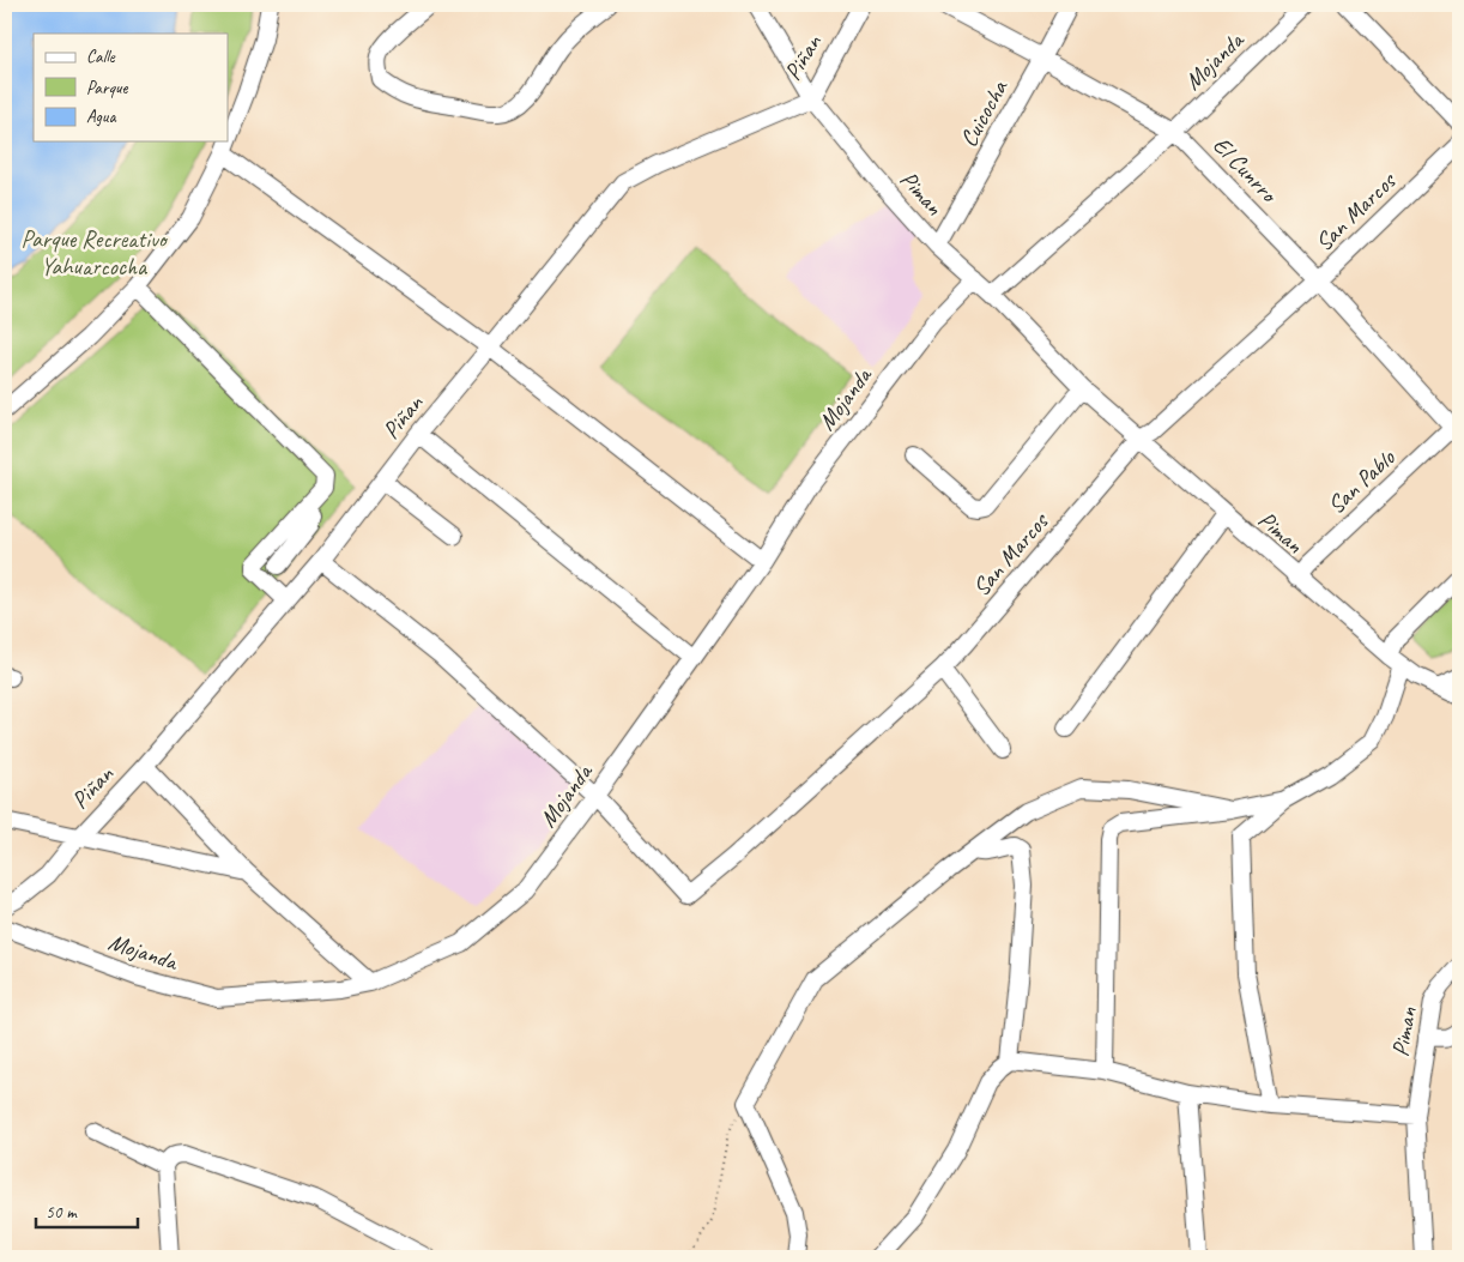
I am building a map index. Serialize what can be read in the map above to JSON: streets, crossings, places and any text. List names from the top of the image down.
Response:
{
  "streets": {
    "street": [
      "Piñan",
      "Mojanda",
      "Cuicocha",
      "El Cunrro",
      "Piman",
      "San Marcos",
      "San Pablo"
    ]
  },
  "crossings": [
    ["Piñan", "Piman"],
    ["Mojanda", "El Cunrro"],
    ["Mojanda", "Piman"],
    ["Mojanda", "San Marcos"],
    ["Cuicocha", "El Cunrro"],
    ["Cuicocha", "Piman"],
    ["El Cunrro", "San Marcos"],
    ["El Cunrro", "San Pablo"],
    ["Piman", "San Marcos"],
    ["Piman", "San Pablo"]
  ],
  "parks": ["Parque Recreativo Yahuarcocha"],
  "legend": ["Calle", "Parque", "Agua"],
  "scale_bar": "50 m"
}
